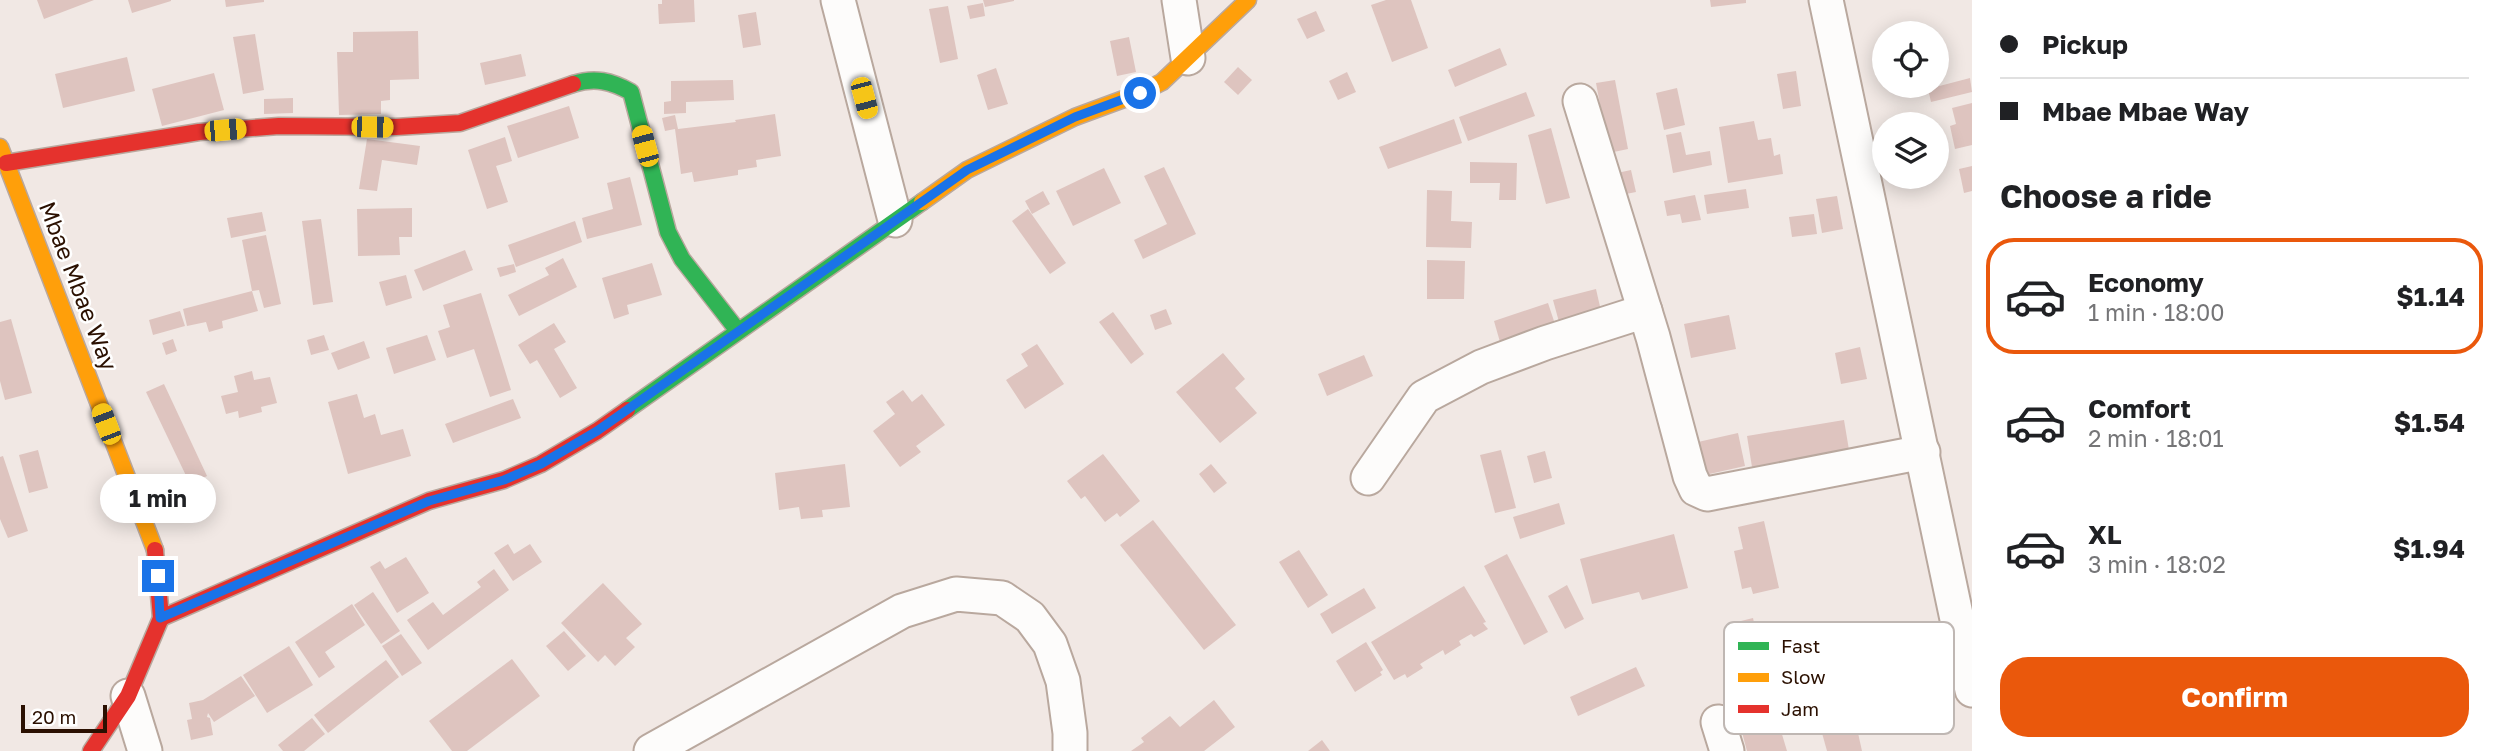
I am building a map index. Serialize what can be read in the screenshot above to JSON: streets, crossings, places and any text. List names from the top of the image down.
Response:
{
  "streets": {
    "street": ["Mbae Mbae Way"]
  },
  "legend": ["Fast", "Slow", "Jam"],
  "scale_bar": "20 m",
  "page": {
    "banner": ["Pickup", "Mbae Mbae Way"],
    "heading": "Choose a ride",
    "list": [
      {
        "name": "Economy",
        "note": "1 min · 18:00",
        "value": "$1.14"
      },
      {
        "name": "Comfort",
        "note": "2 min · 18:01",
        "value": "$1.54"
      },
      {
        "name": "XL",
        "note": "3 min · 18:02",
        "value": "$1.94"
      }
    ],
    "bubble": "1 min",
    "buttons": "Confirm",
    "scale": "20 m"
  }
}
